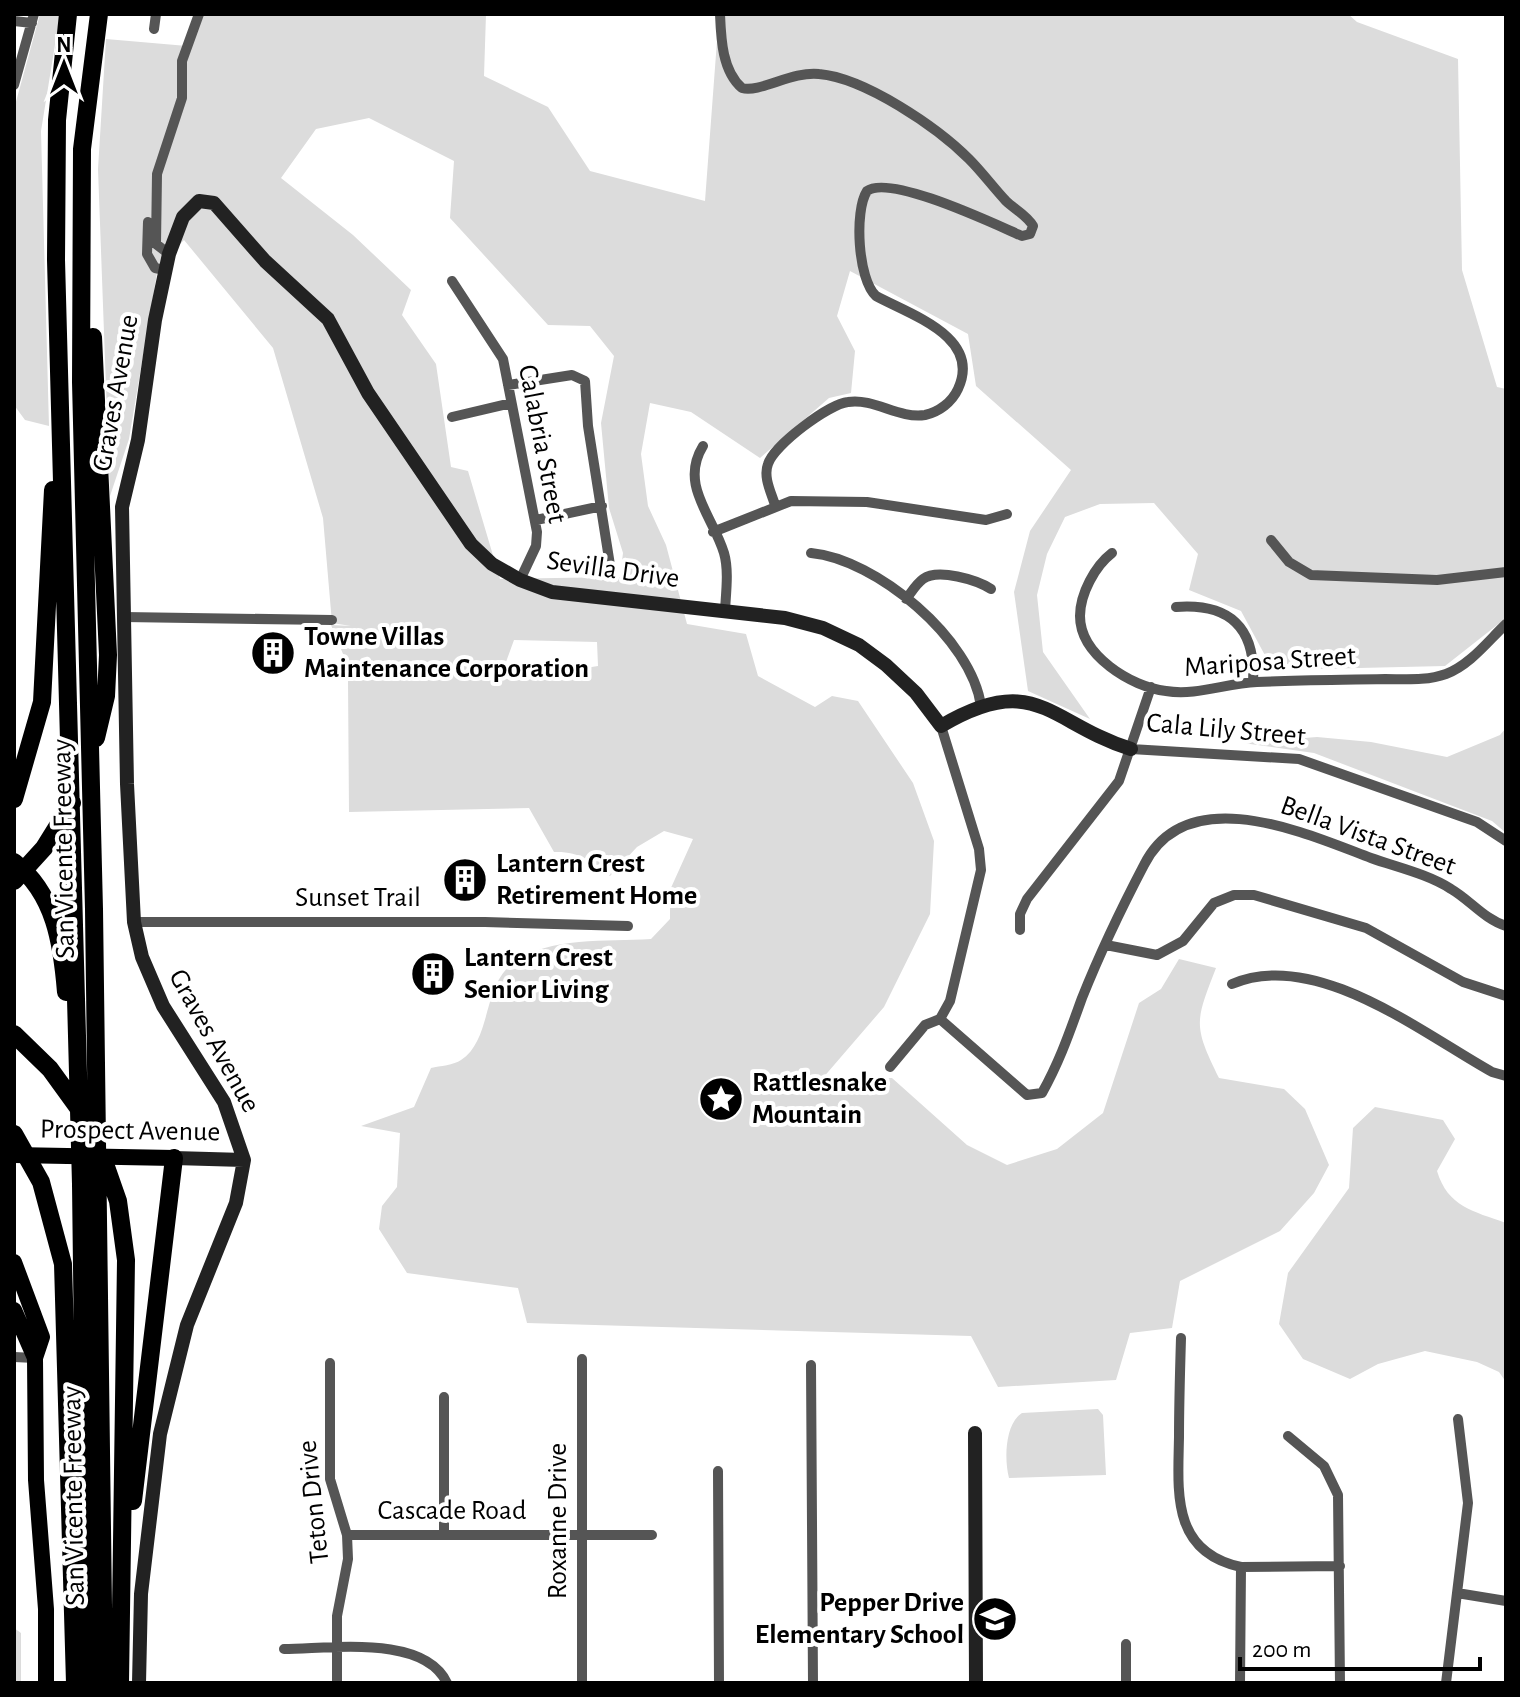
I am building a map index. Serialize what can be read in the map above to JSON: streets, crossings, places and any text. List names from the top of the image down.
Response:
{
  "streets": {
    "highway": ["San Vicente Freeway"],
    "main road": ["Prospect Avenue"],
    "street": [
      "Graves Avenue",
      "Calabria Street",
      "Sevilla Drive",
      "Mariposa Street",
      "Cala Lily Street",
      "Bella Vista Street",
      "Sunset Trail",
      "Teton Drive",
      "Cascade Road",
      "Roxanne Drive"
    ]
  },
  "crossings": [
    ["Graves Avenue", "Sevilla Drive"],
    ["Graves Avenue", "Sunset Trail"],
    ["Graves Avenue", "Prospect Avenue"],
    ["Calabria Street", "Sevilla Drive"],
    ["Sevilla Drive", "Cala Lily Street"],
    ["Sevilla Drive", "Bella Vista Street"],
    ["Teton Drive", "Cascade Road"],
    ["Cascade Road", "Roxanne Drive"]
  ],
  "places": {
    "building": ["Towne Villas Maintenance Corporation", "Lantern Crest Retirement Home", "Lantern Crest Senior Living"],
    "place": ["Rattlesnake Mountain"],
    "school or university": ["Pepper Drive Elementary School"]
  },
  "scale_bar": "200 m",
  "north": "top"
}
